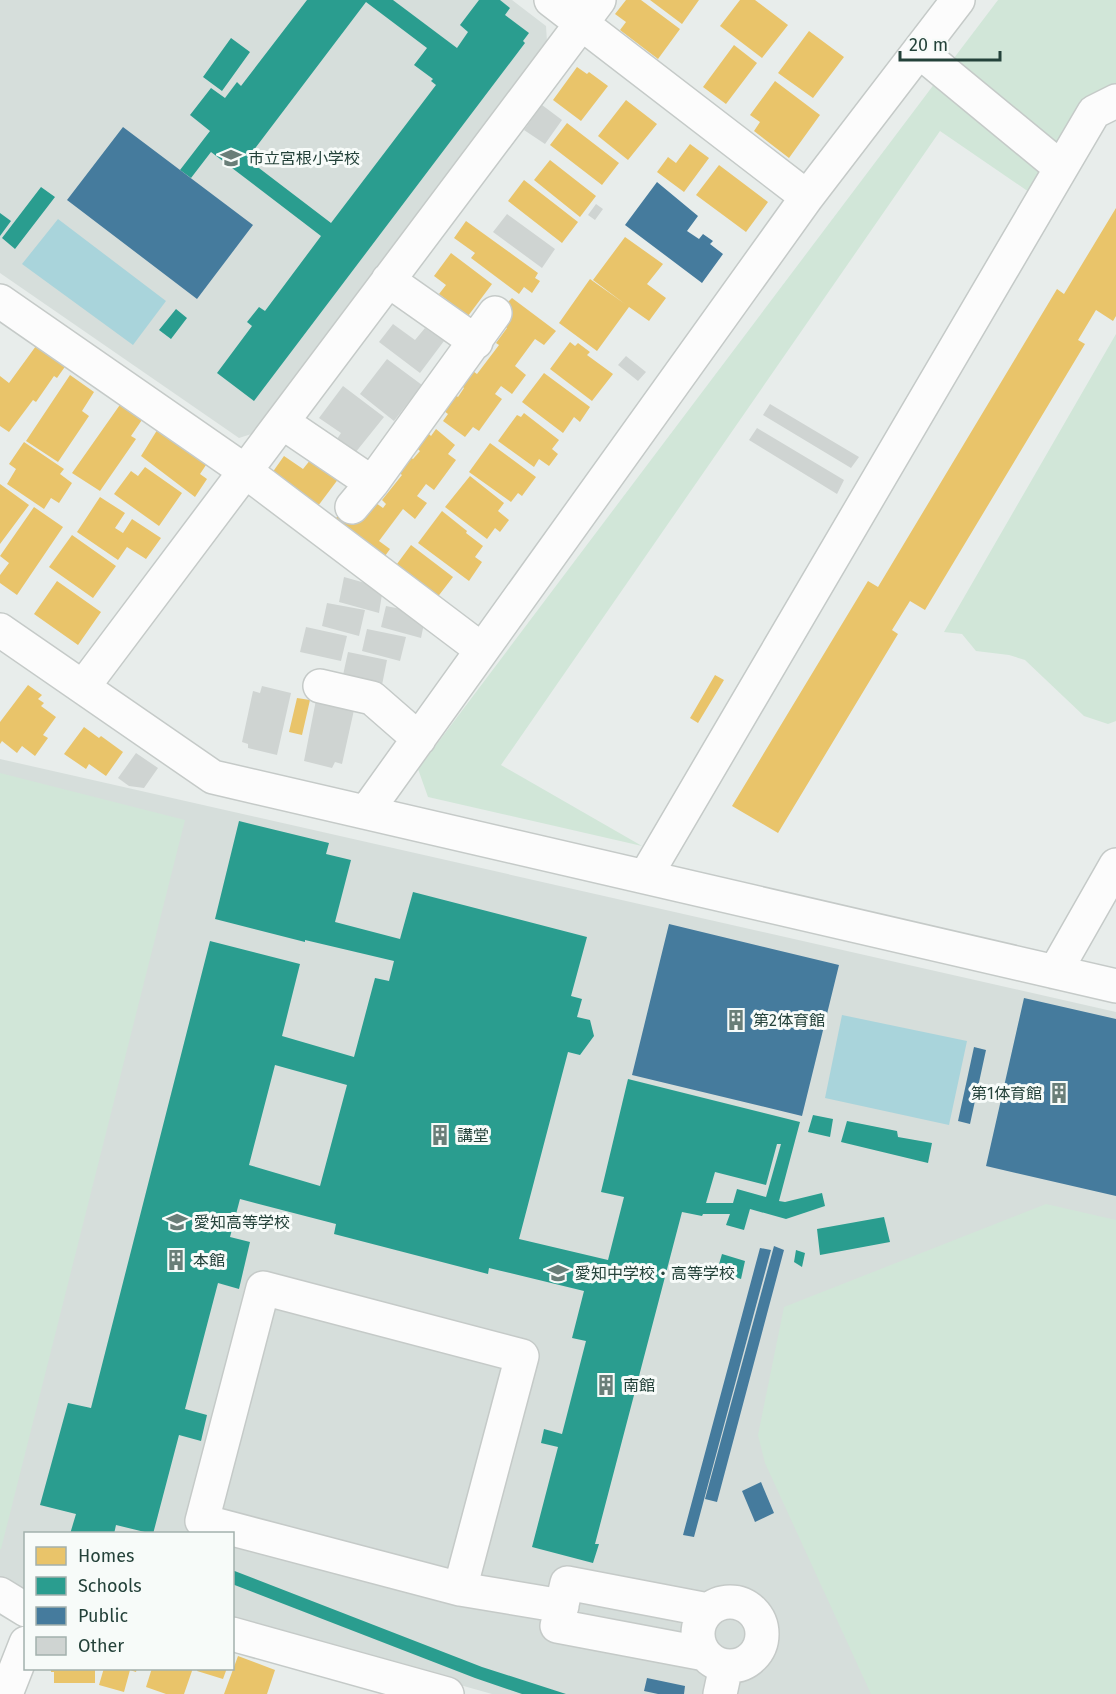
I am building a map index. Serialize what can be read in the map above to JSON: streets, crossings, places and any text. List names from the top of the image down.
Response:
{
  "places": {
    "school or university": ["市立宮根小学校", "愛知高等学校", "愛知中学校・高等学校"],
    "building": [
      "第2体育館",
      "第1体育館",
      "講堂",
      "本館",
      "南館"
    ]
  },
  "legend": [
    "Homes",
    "Schools",
    "Public",
    "Other"
  ],
  "scale_bar": "20 m"
}
